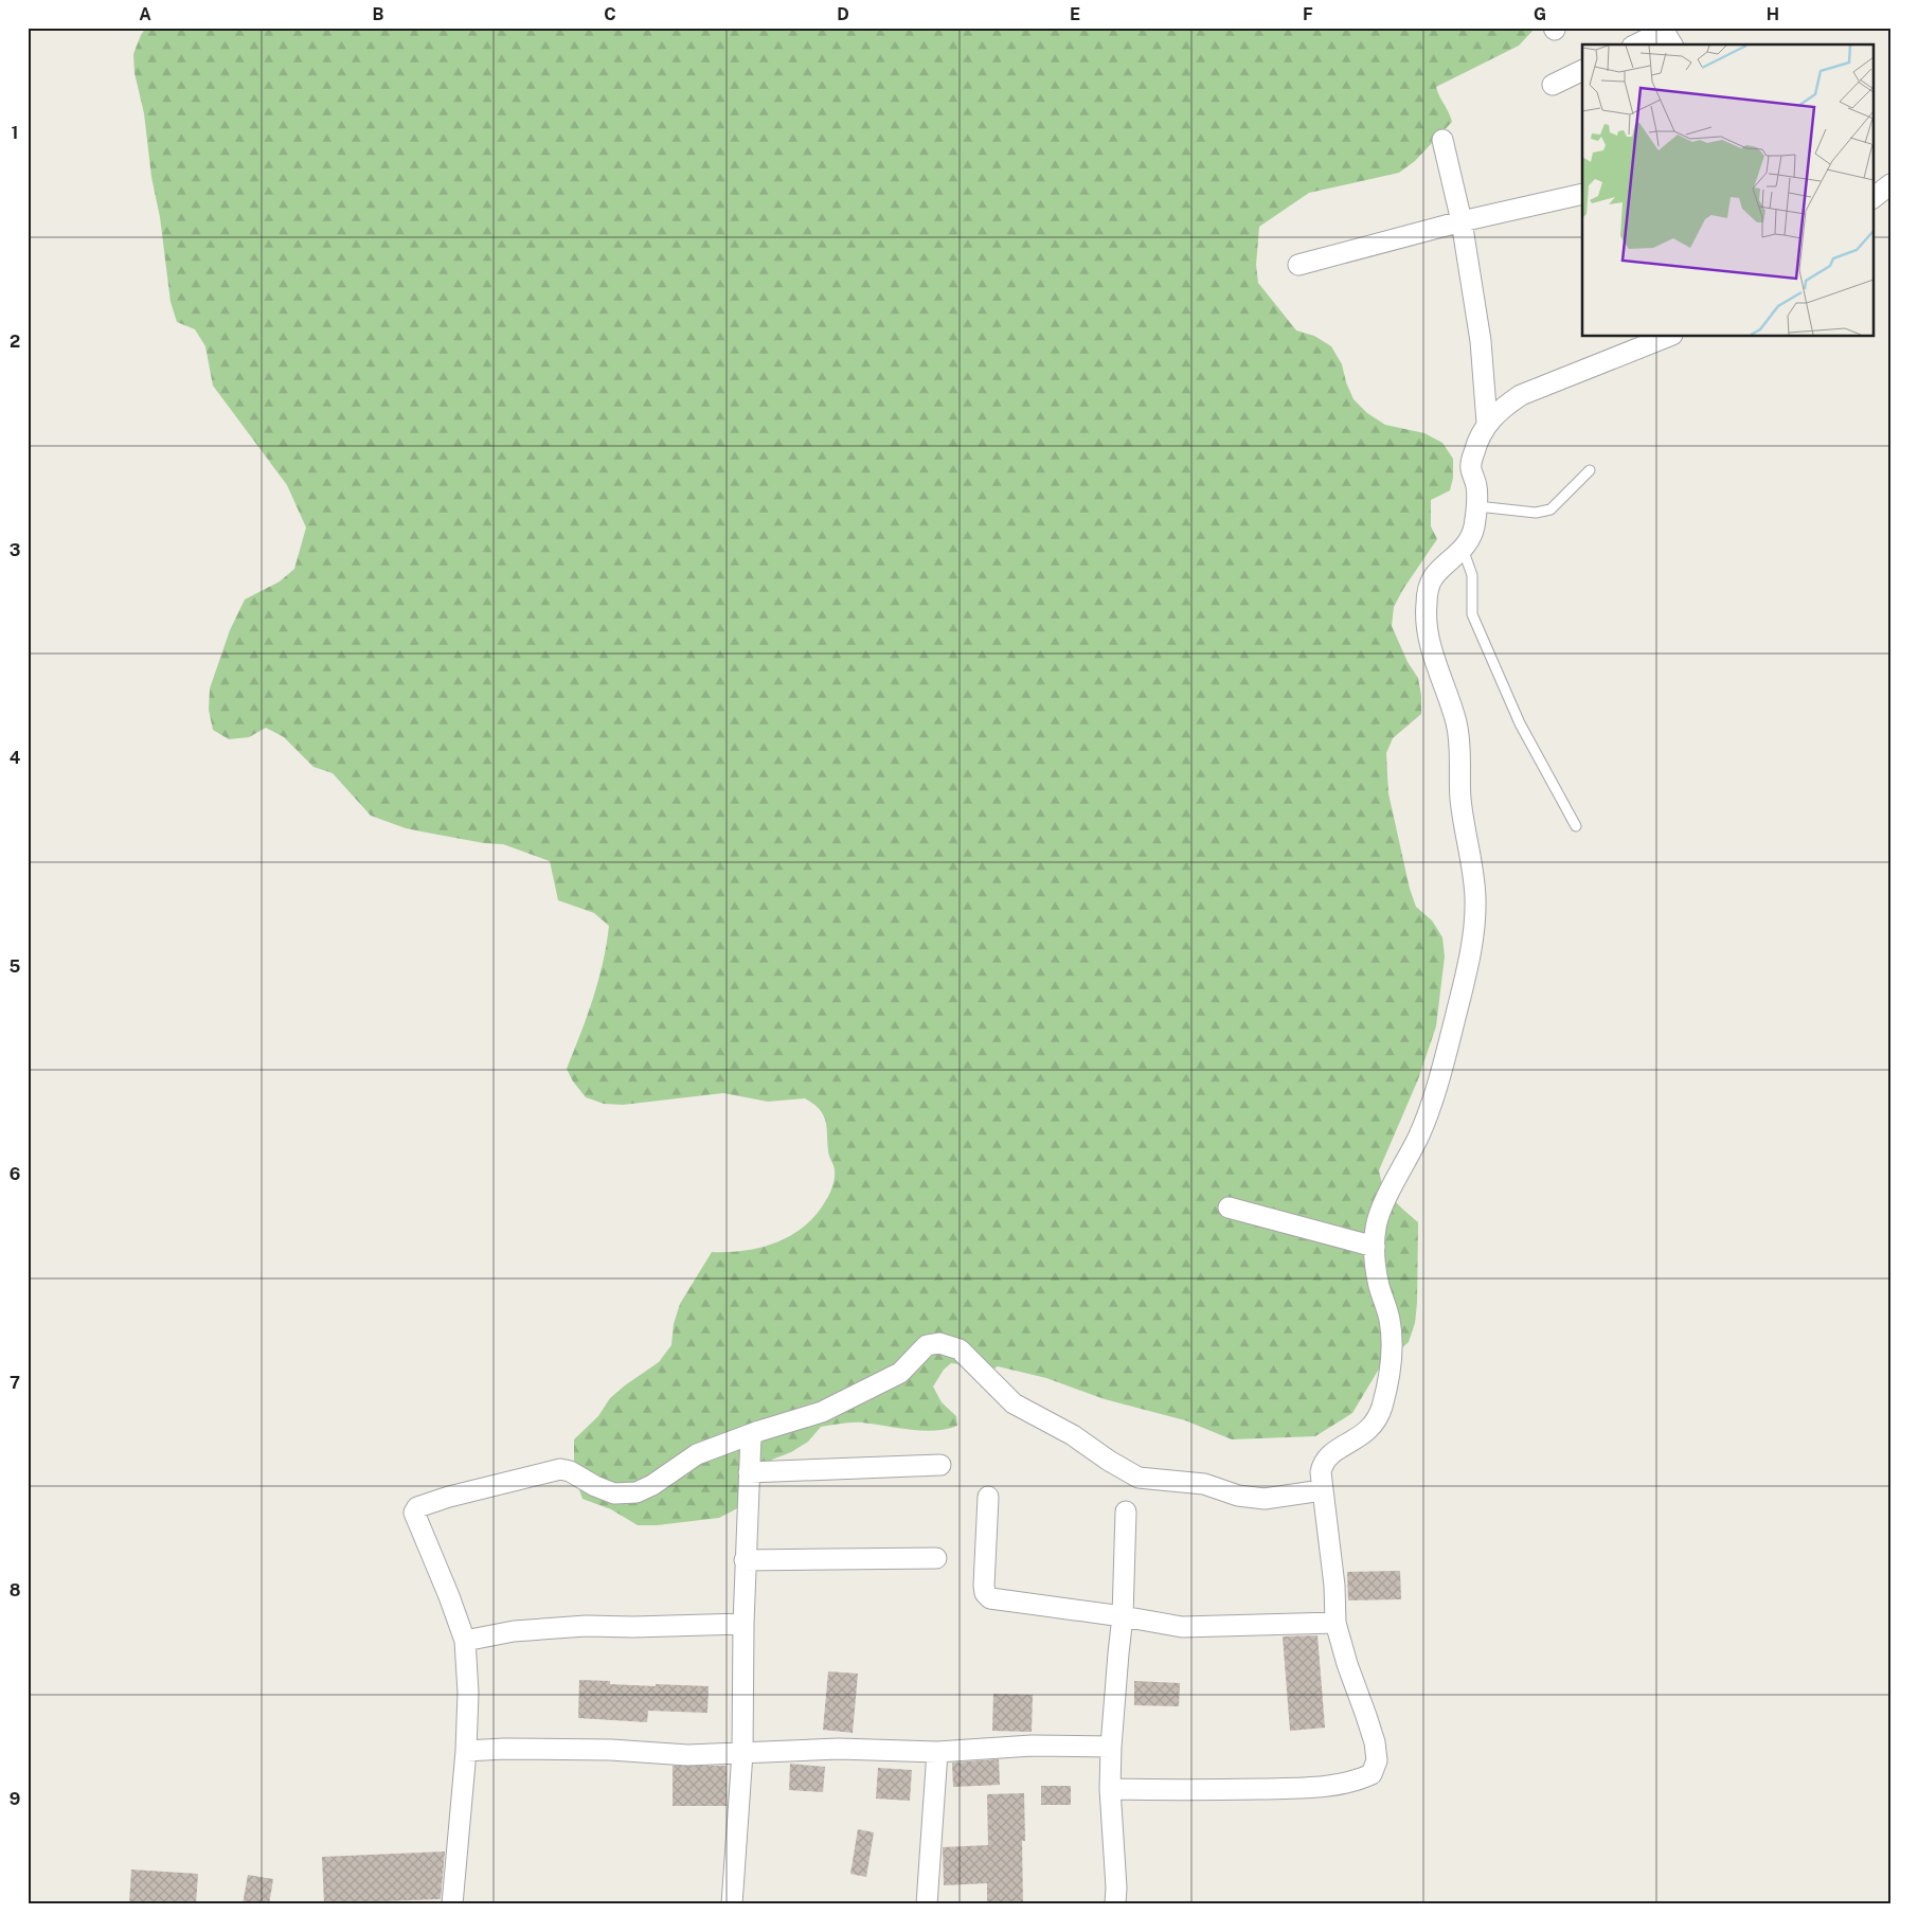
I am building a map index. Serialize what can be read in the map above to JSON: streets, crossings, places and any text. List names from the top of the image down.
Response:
{
  "grid": {
    "columns": [
      "A",
      "B",
      "C",
      "D",
      "E",
      "F",
      "G",
      "H"
    ],
    "rows": [
      "1",
      "2",
      "3",
      "4",
      "5",
      "6",
      "7",
      "8",
      "9"
    ]
  }
}
